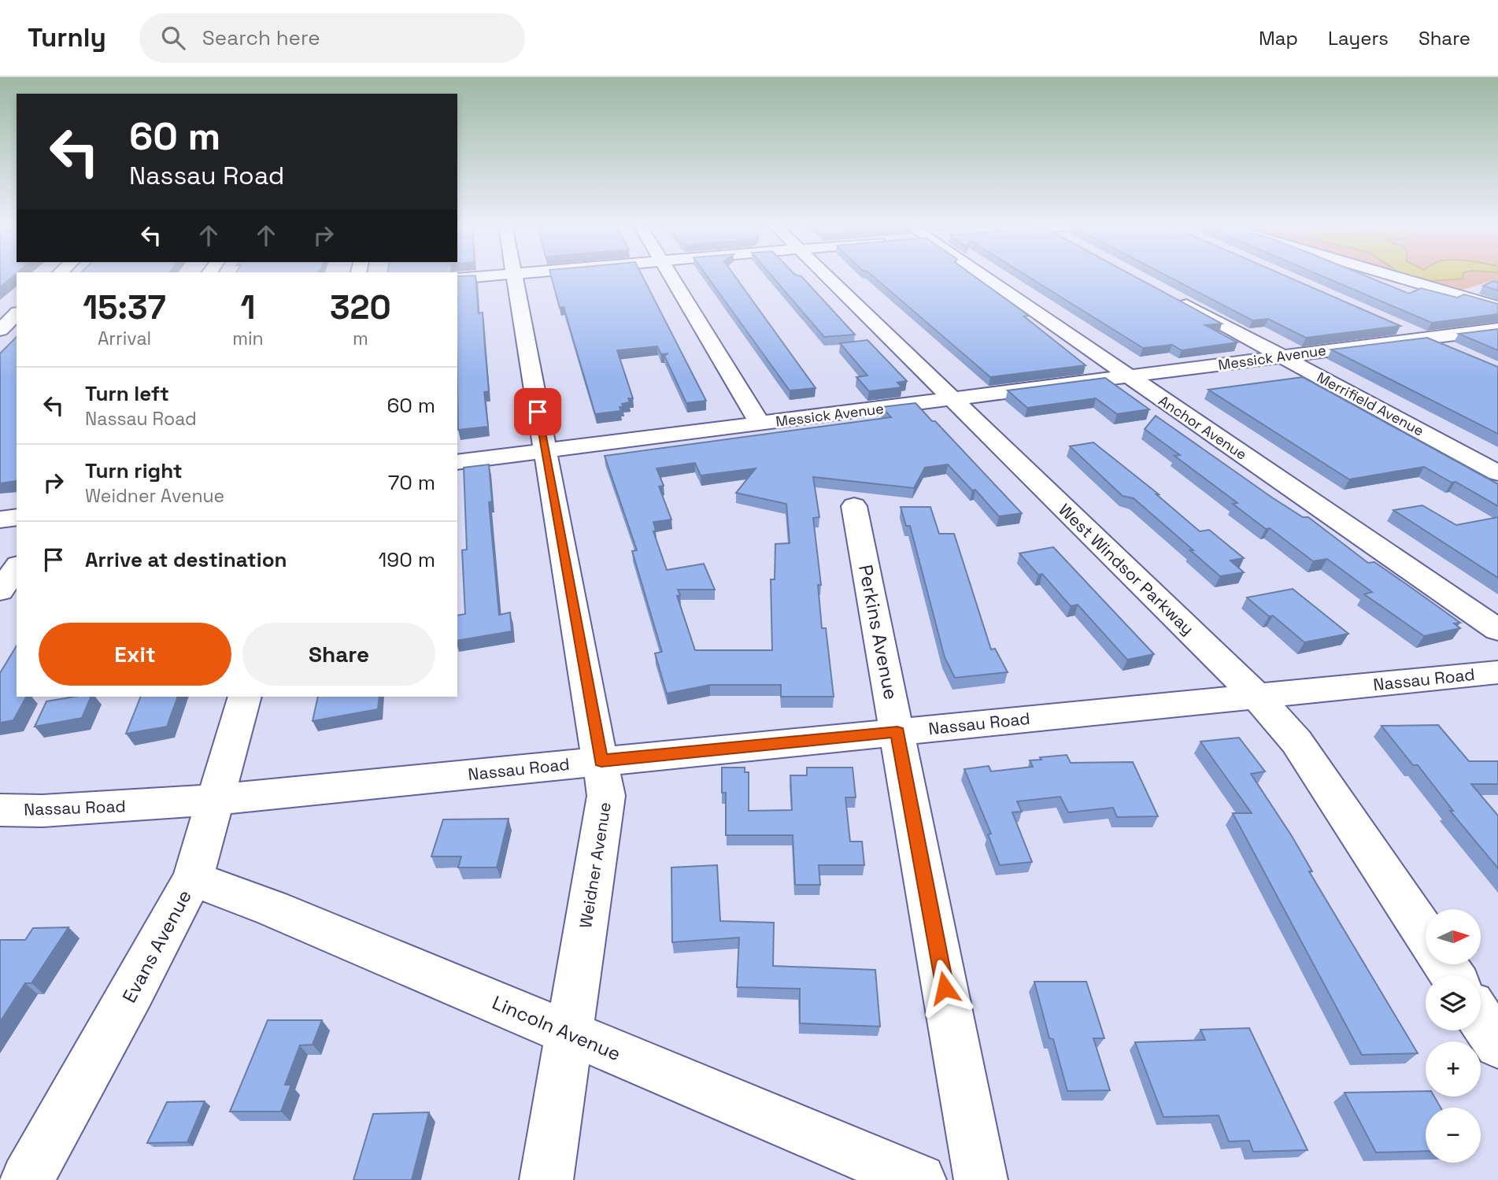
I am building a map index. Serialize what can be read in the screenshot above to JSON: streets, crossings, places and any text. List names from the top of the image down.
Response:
{
  "streets": {
    "street": [
      "Messick Avenue",
      "Merrifield Avenue",
      "Anchor Avenue",
      "West Windsor Parkway",
      "Perkins Avenue",
      "Nassau Road",
      "Weidner Avenue",
      "Evans Avenue",
      "Lincoln Avenue"
    ]
  },
  "crossings": [
    ["Messick Avenue", "Merrifield Avenue"],
    ["Messick Avenue", "Anchor Avenue"],
    ["Messick Avenue", "West Windsor Parkway"],
    ["Messick Avenue", "Weidner Avenue"],
    ["West Windsor Parkway", "Nassau Road"],
    ["Perkins Avenue", "Nassau Road"],
    ["Nassau Road", "Weidner Avenue"],
    ["Nassau Road", "Evans Avenue"],
    ["Weidner Avenue", "Lincoln Avenue"],
    ["Evans Avenue", "Lincoln Avenue"]
  ],
  "north": "right",
  "page": {
    "header": "Turnly",
    "search": "Search here",
    "nav": ["Map", "Layers", "Share"],
    "turn": ["60 m", "Nassau Road"],
    "eta": [
      "15:37",
      "Arrival",
      "1",
      "min",
      "320",
      "m"
    ],
    "list": [
      {
        "name": "Turn left",
        "note": "Nassau Road",
        "value": "60 m"
      },
      {
        "name": "Turn right",
        "note": "Weidner Avenue",
        "value": "70 m"
      },
      {
        "name": "Arrive at destination",
        "value": "190 m"
      }
    ],
    "buttons": ["Exit", "Share"],
    "map_buttons": ["+", "−"]
  }
}
